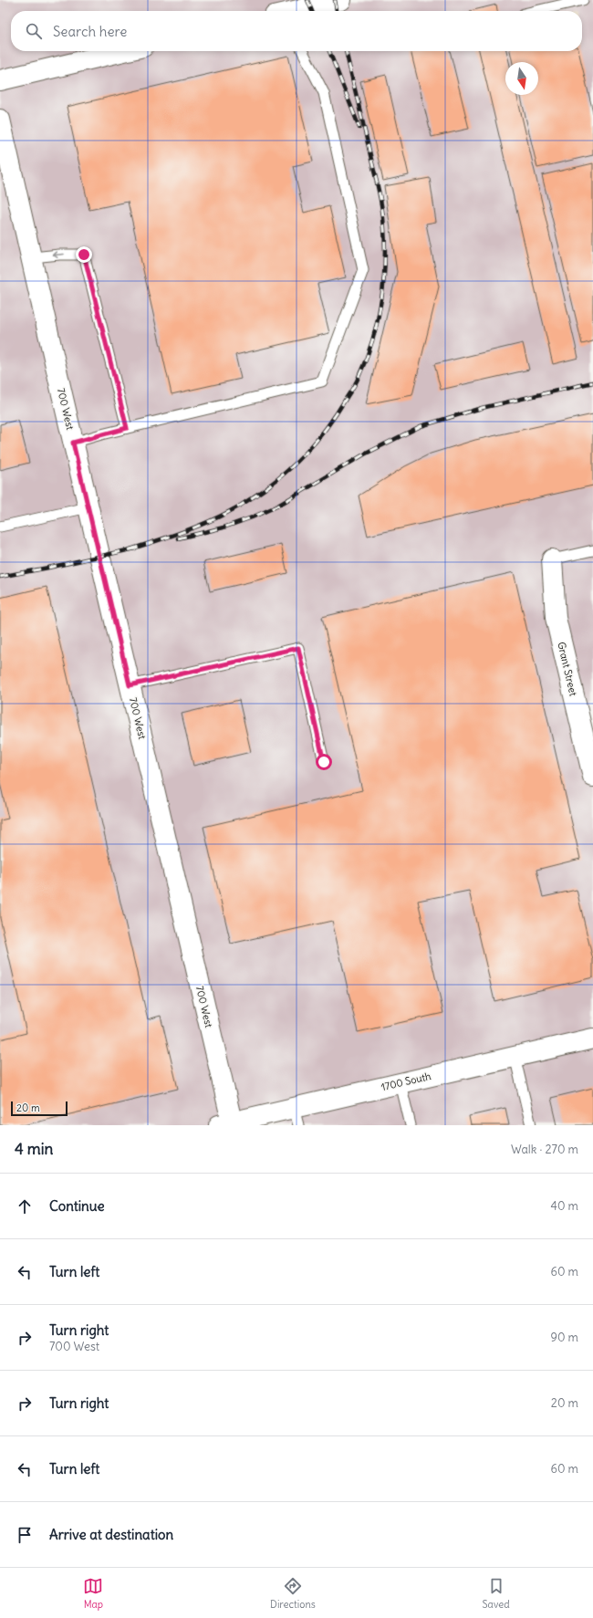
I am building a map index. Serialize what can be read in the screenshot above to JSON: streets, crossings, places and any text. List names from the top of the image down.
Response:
{
  "streets": {
    "street": ["700 West", "Grant Street", "1700 South"]
  },
  "crossings": [
    ["700 West", "1700 South"]
  ],
  "scale_bar": "20 m",
  "north": "bottom",
  "page": {
    "search": "Search here",
    "scale": "20 m",
    "heading": ["4 min", "Walk · 270 m"],
    "list": [
      ["Continue", "40 m"],
      ["Turn left", "60 m"],
      ["Turn right", "700 West", "90 m"],
      ["Turn right", "20 m"],
      ["Turn left", "60 m"],
      "Arrive at destination"
    ],
    "nav": ["Map", "Directions", "Saved"]
  }
}
